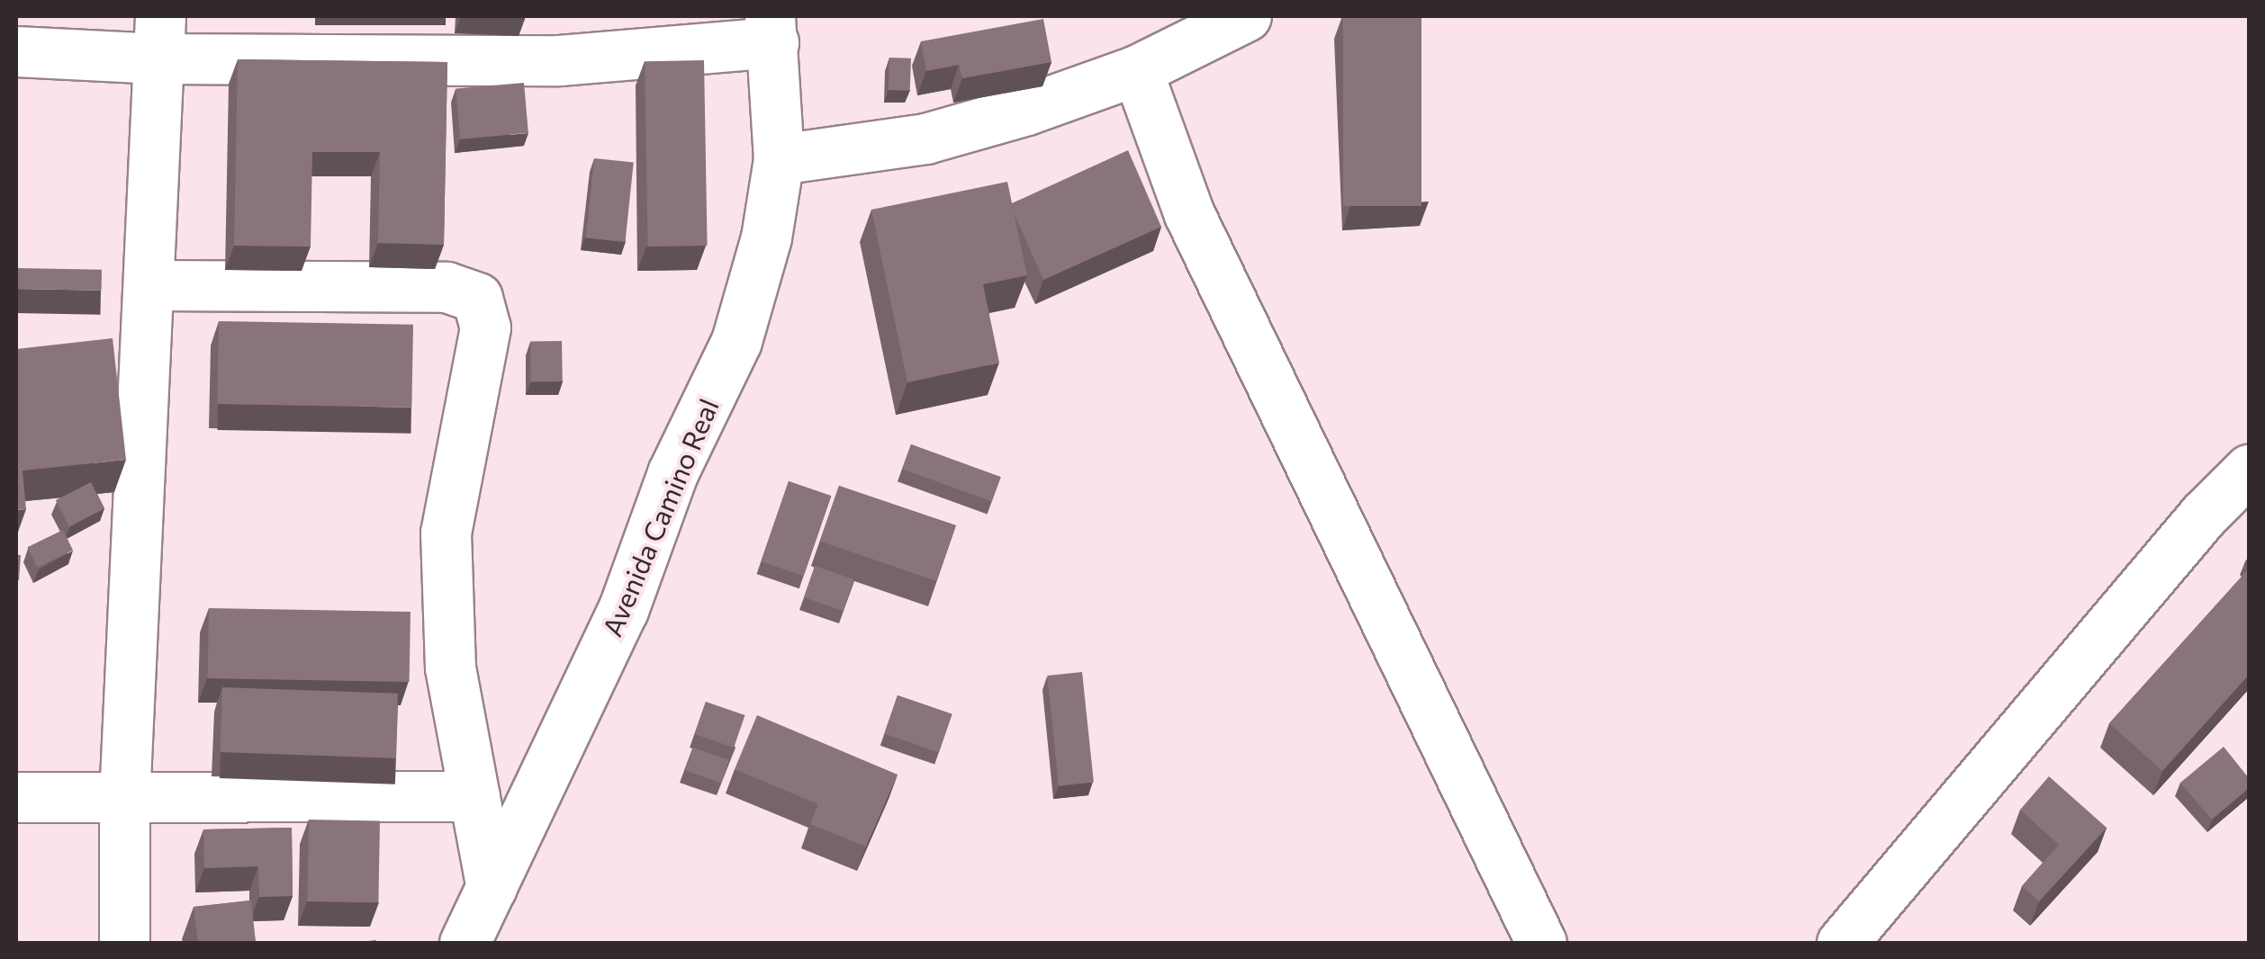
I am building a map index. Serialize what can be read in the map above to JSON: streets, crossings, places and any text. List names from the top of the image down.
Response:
{
  "streets": {
    "street": ["Avenida Camino Real"]
  }
}
